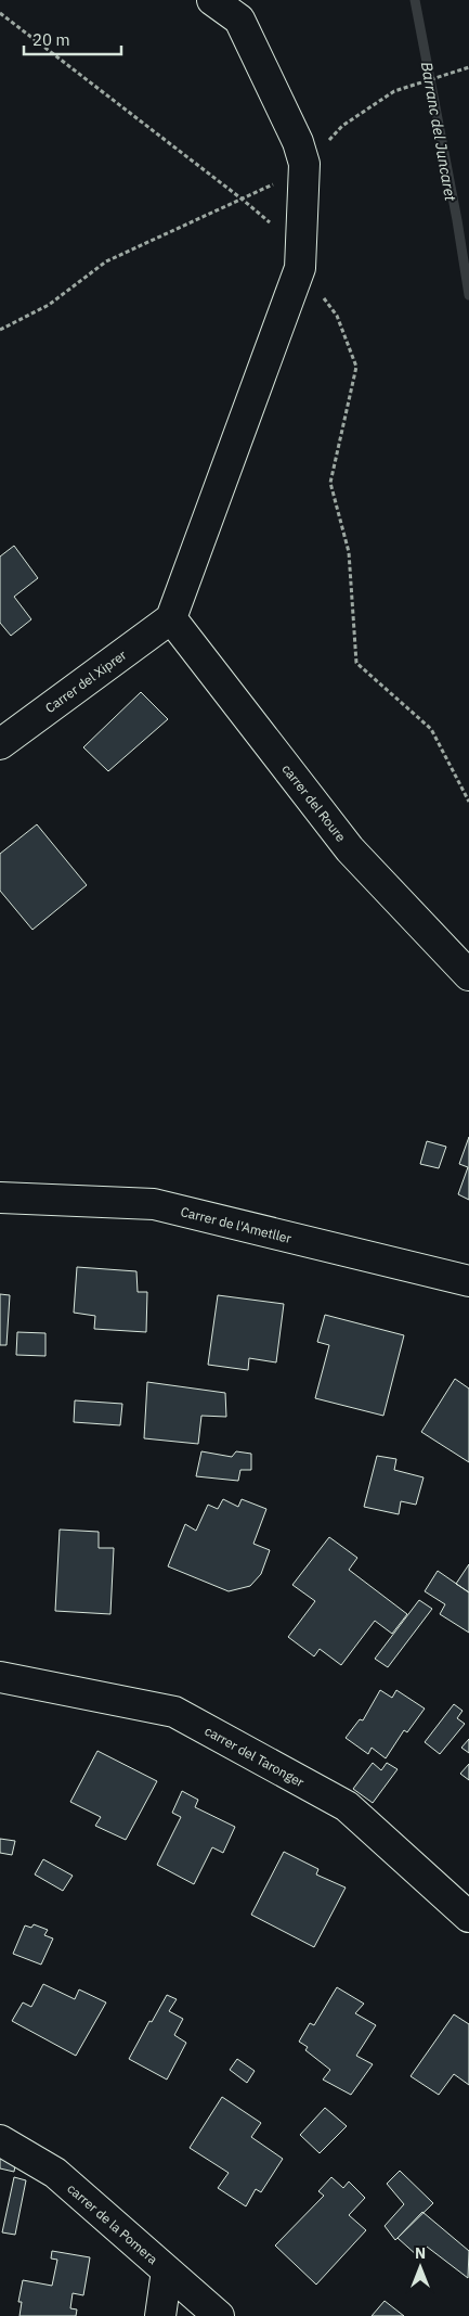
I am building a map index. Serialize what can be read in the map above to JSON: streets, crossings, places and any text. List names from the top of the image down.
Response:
{
  "streets": {
    "street": [
      "Carrer del Xiprer",
      "carrer del Roure",
      "Carrer de l'Ametller",
      "carrer del Taronger",
      "carrer de la Pomera"
    ]
  },
  "crossings": [
    ["Carrer del Xiprer", "carrer del Roure"]
  ],
  "water": ["Barranc del Juncaret"],
  "scale_bar": "20 m",
  "north": "top"
}
